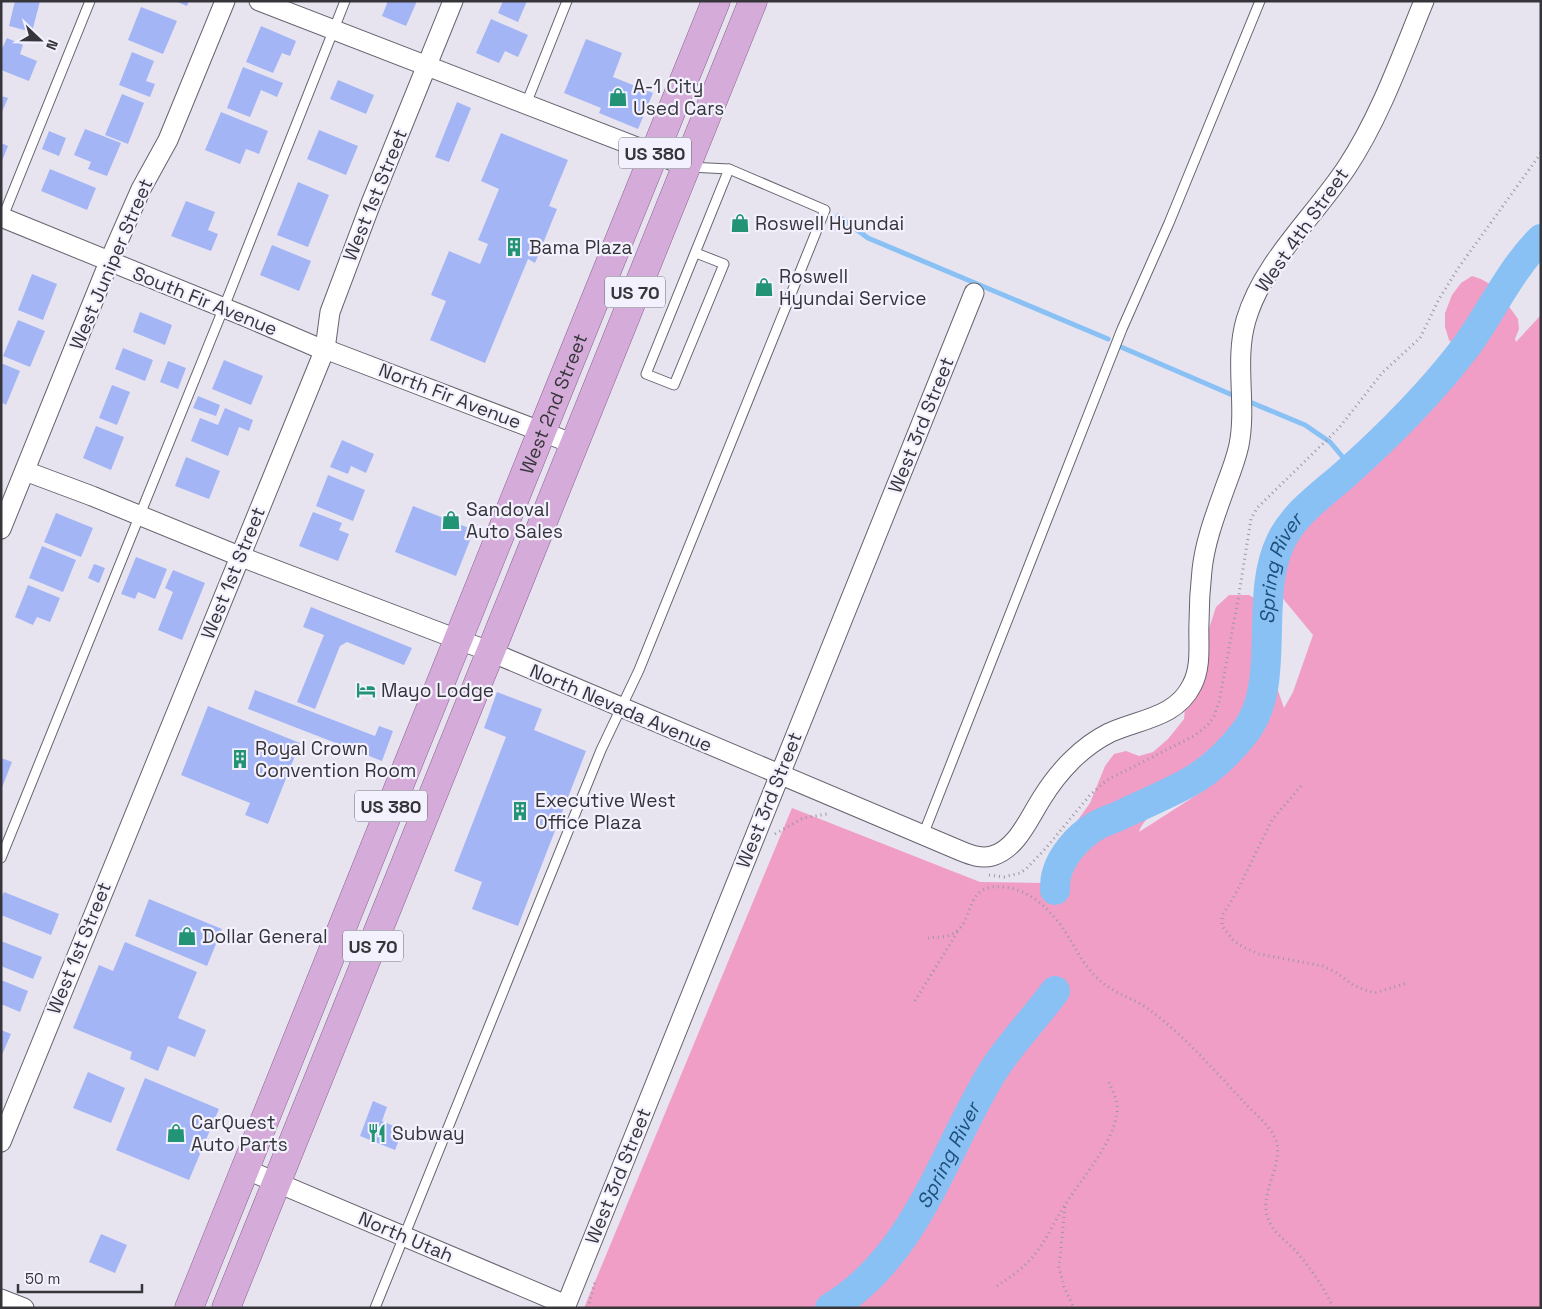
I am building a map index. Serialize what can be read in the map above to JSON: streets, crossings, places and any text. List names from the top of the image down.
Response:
{
  "streets": {
    "main road": ["US 380", "US 70", "West 2nd Street"],
    "street": [
      "West 1st Street",
      "West 4th Street",
      "West Juniper Street",
      "South Fir Avenue",
      "North Fir Avenue",
      "West 3rd Street",
      "North Nevada Avenue",
      "North Utah"
    ]
  },
  "crossings": [
    ["West 1st Street", "South Fir Avenue"],
    ["West 1st Street", "North Fir Avenue"],
    ["West 1st Street", "North Nevada Avenue"],
    ["West 4th Street", "North Nevada Avenue"],
    ["West Juniper Street", "South Fir Avenue"],
    ["West Juniper Street", "North Nevada Avenue"],
    ["South Fir Avenue", "North Fir Avenue"],
    ["North Fir Avenue", "West 2nd Street"],
    ["West 2nd Street", "North Nevada Avenue"],
    ["West 2nd Street", "North Utah"],
    ["West 3rd Street", "North Nevada Avenue"],
    ["West 3rd Street", "North Utah"]
  ],
  "water": ["Spring River"],
  "places": {
    "shop": [
      "A-1 City Used Cars",
      "Roswell Hyundai",
      "Roswell Hyundai Service",
      "Sandoval Auto Sales",
      "Dollar General",
      "CarQuest Auto Parts"
    ],
    "building": ["Bama Plaza", "Royal Crown Convention Room", "Executive West Office Plaza"],
    "hotel": ["Mayo Lodge"],
    "restaurant": ["Subway"]
  },
  "scale_bar": "50 m",
  "north": "right"
}
